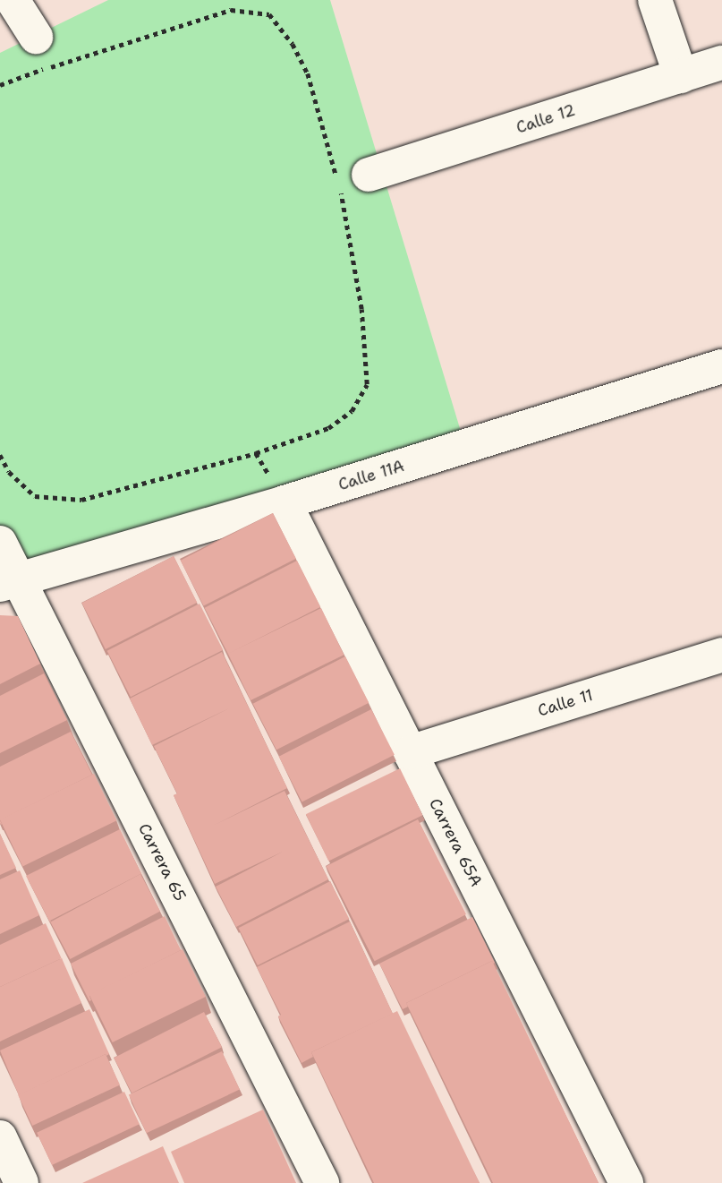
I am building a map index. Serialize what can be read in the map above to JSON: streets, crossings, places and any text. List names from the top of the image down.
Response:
{
  "streets": {
    "street": [
      "Calle 12",
      "Calle 11A",
      "Calle 11",
      "Carrera 65A",
      "Carrera 65"
    ]
  },
  "crossings": [
    ["Calle 11A", "Carrera 65A"],
    ["Calle 11A", "Carrera 65"],
    ["Calle 11", "Carrera 65A"]
  ]
}
